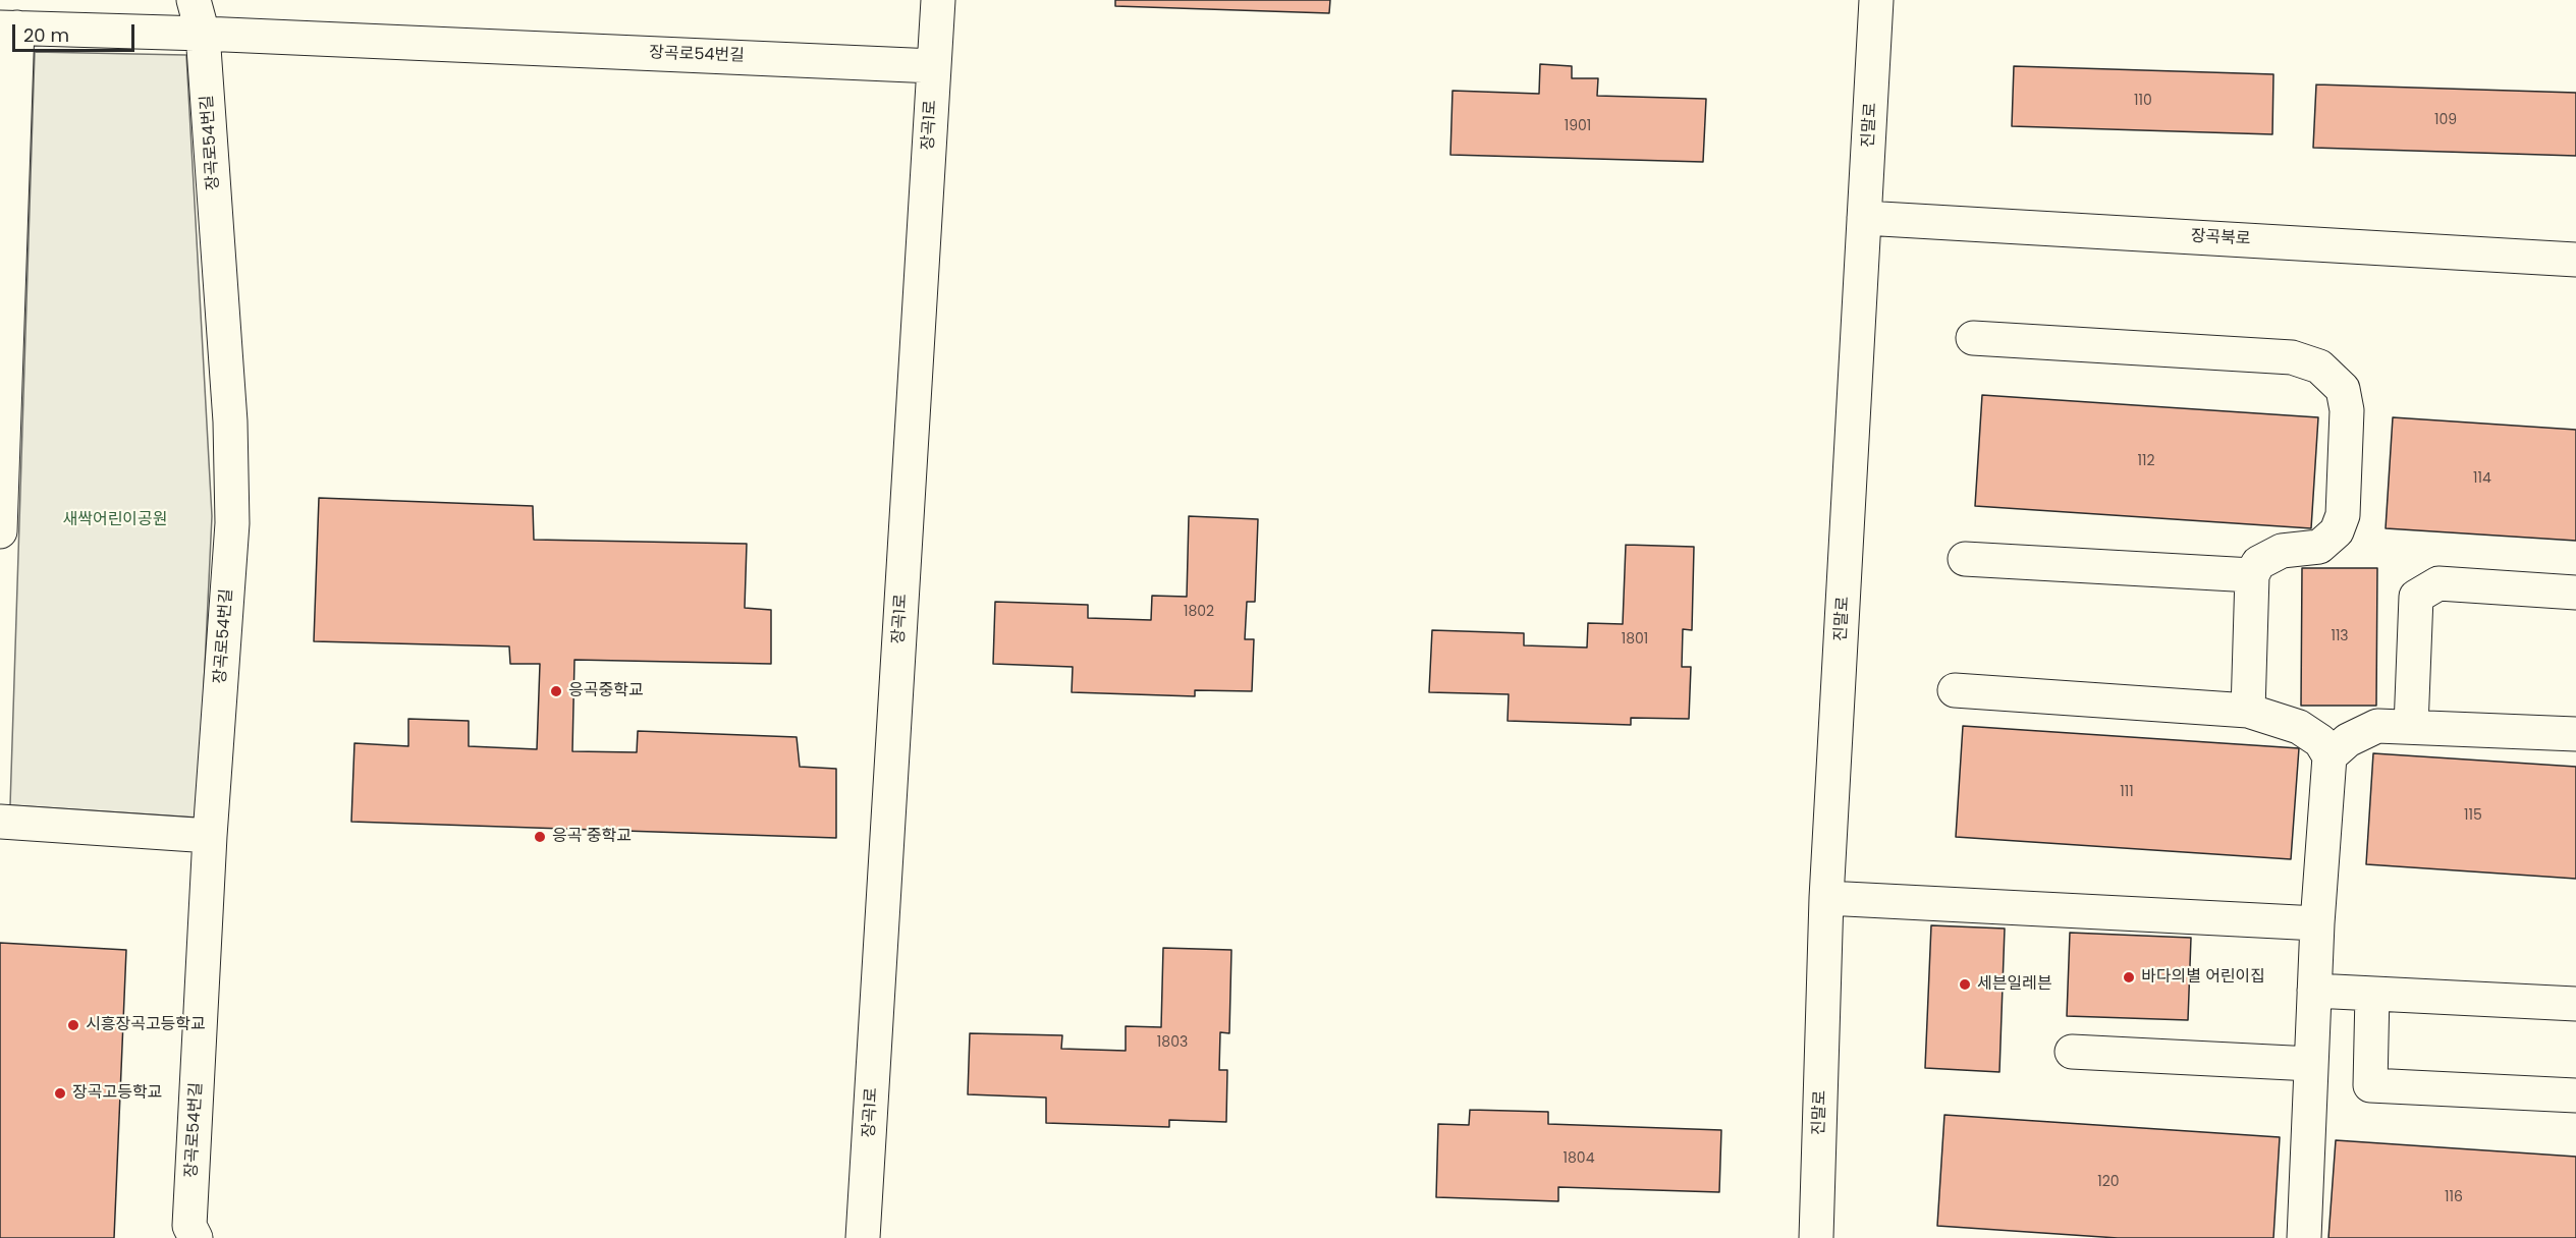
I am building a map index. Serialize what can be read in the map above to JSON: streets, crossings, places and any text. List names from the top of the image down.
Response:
{
  "streets": {
    "street": [
      "장곡로54번길",
      "장곡1로",
      "진말로",
      "장곡북로"
    ]
  },
  "crossings": [
    ["장곡로54번길", "장곡1로"],
    ["진말로", "장곡북로"]
  ],
  "parks": ["새싹어린이공원"],
  "places": [
    "응곡중학교",
    "응곡 중학교",
    "바다의별 어린이집",
    "세븐일레븐",
    "시흥장곡고등학교",
    "장곡고등학교"
  ],
  "house_numbers": [
    "110",
    "109",
    "1901",
    "112",
    "114",
    "1802",
    "113",
    "1801",
    "111",
    "115",
    "1803",
    "1804",
    "120",
    "116"
  ],
  "scale_bar": "20 m"
}
